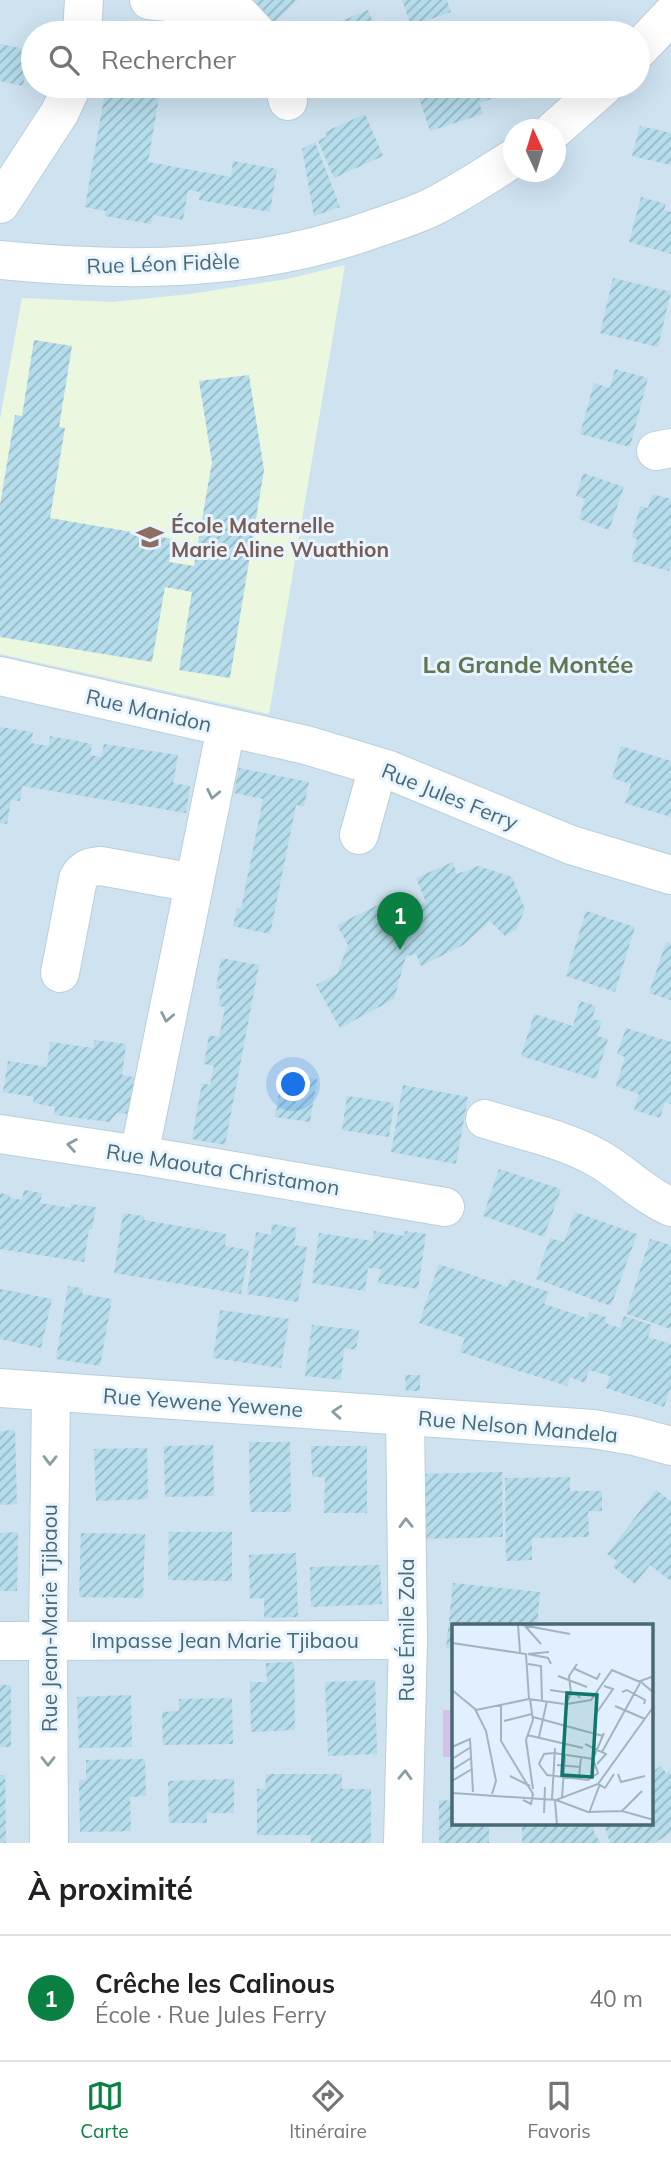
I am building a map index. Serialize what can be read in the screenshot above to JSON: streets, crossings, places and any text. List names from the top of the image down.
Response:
{
  "streets": {
    "street": [
      "Rue Léon Fidèle",
      "Rue Manidon",
      "Rue Jules Ferry",
      "Rue Maouta Christamon",
      "Rue Yewene Yewene",
      "Rue Nelson Mandela",
      "Rue Jean-Marie Tjibaou",
      "Rue Émile Zola",
      "Impasse Jean Marie Tjibaou"
    ]
  },
  "crossings": [
    ["Rue Manidon", "Rue Jules Ferry"],
    ["Rue Manidon", "Rue Maouta Christamon"],
    ["Rue Yewene Yewene", "Rue Nelson Mandela"],
    ["Rue Yewene Yewene", "Rue Jean-Marie Tjibaou"],
    ["Rue Yewene Yewene", "Rue Émile Zola"],
    ["Rue Nelson Mandela", "Rue Émile Zola"],
    ["Rue Jean-Marie Tjibaou", "Impasse Jean Marie Tjibaou"],
    ["Rue Émile Zola", "Impasse Jean Marie Tjibaou"]
  ],
  "one_way": ["Rue Yewene Yewene", "Rue Jean-Marie Tjibaou", "Rue Émile Zola"],
  "districts": ["La Grande Montée"],
  "places": {
    "school or university": ["École Maternelle Marie Aline Wuathion"]
  },
  "north": "top",
  "page": {
    "search": "Rechercher",
    "pins": "1",
    "heading": "À proximité",
    "list": [
      {
        "mark": "1",
        "name": "Crêche les Calinous",
        "note": "École · Rue Jules Ferry",
        "value": "40 m"
      }
    ],
    "nav": ["Carte", "Itinéraire", "Favoris"]
  }
}
